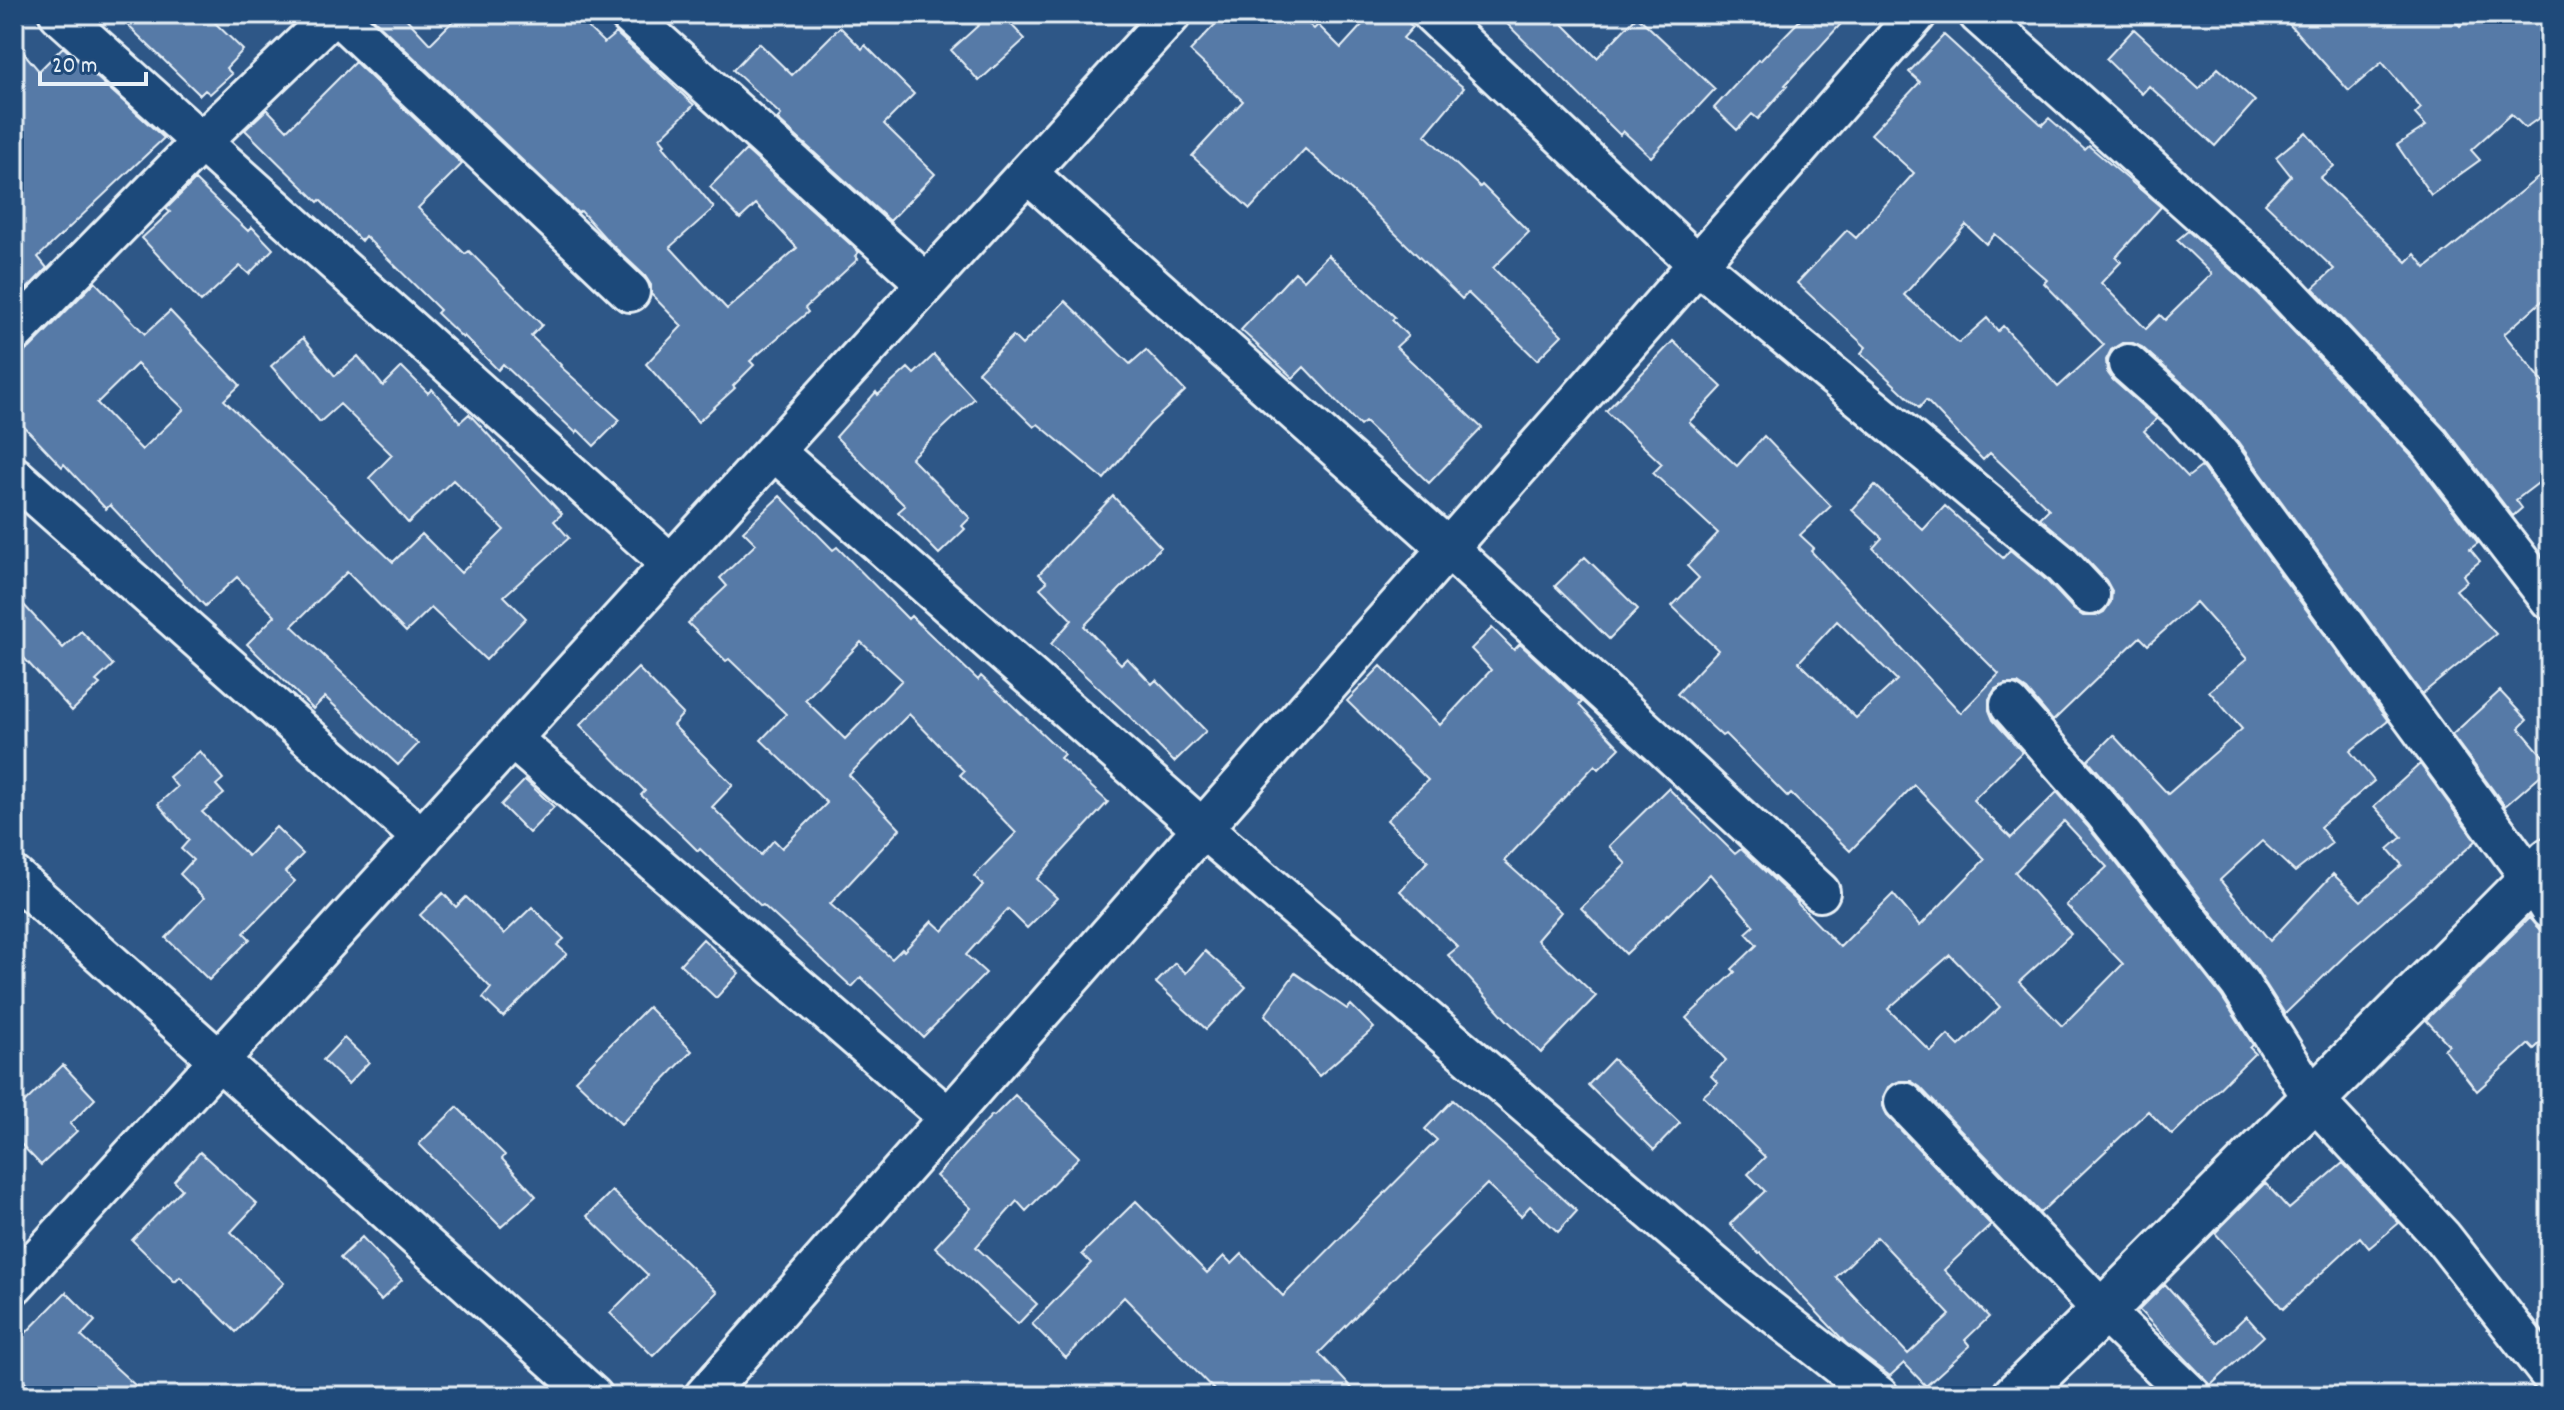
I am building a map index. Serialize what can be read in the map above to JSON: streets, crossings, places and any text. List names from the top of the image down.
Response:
{
  "scale_bar": "20 m"
}
